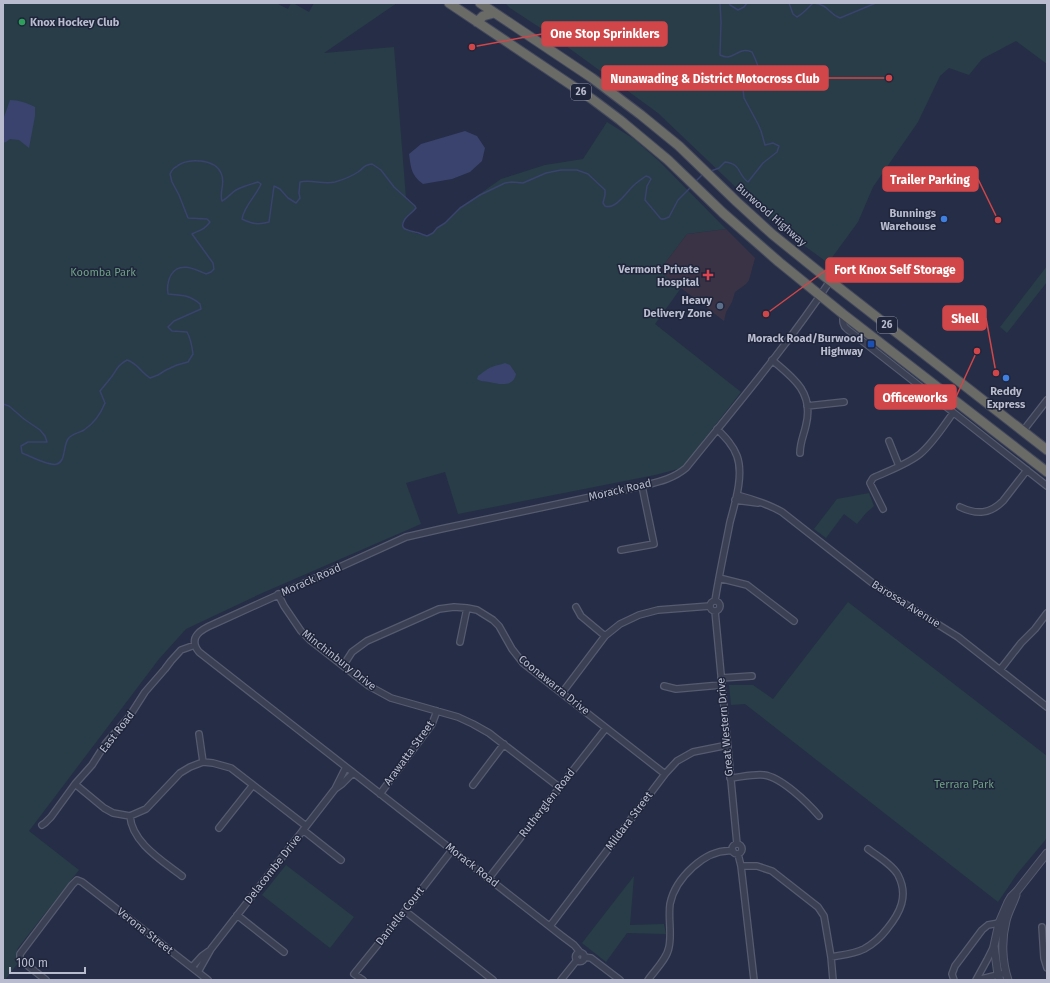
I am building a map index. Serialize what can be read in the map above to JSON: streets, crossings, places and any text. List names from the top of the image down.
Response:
{
  "streets": {
    "highway": ["26", "Burwood Highway"],
    "street": [
      "Morack Road",
      "Barossa Avenue",
      "Minchinbury Drive",
      "Coonawarra Drive",
      "Great Western Drive",
      "East Road",
      "Arawatta Street",
      "Rutherglen Road",
      "Mildara Street",
      "Delacombe Drive",
      "Danielle Court",
      "Verona Street"
    ]
  },
  "crossings": [
    ["26", "Morack Road"],
    ["Burwood Highway", "Morack Road"],
    ["Morack Road", "Minchinbury Drive"],
    ["Morack Road", "East Road"],
    ["Morack Road", "Arawatta Street"],
    ["Morack Road", "Rutherglen Road"],
    ["Morack Road", "Mildara Street"],
    ["Morack Road", "Delacombe Drive"],
    ["Morack Road", "Danielle Court"],
    ["Minchinbury Drive", "Coonawarra Drive"],
    ["Minchinbury Drive", "Arawatta Street"],
    ["Minchinbury Drive", "Rutherglen Road"],
    ["Coonawarra Drive", "Rutherglen Road"],
    ["Coonawarra Drive", "Mildara Street"],
    ["Great Western Drive", "Mildara Street"],
    ["Delacombe Drive", "Verona Street"]
  ],
  "parks": ["Koomba Park", "Terrara Park"],
  "places": {
    "other": [
      "Knox Hockey Club",
      "One Stop Sprinklers",
      "Nunawading & District Motocross Club",
      "Bunnings Warehouse",
      "Trailer Parking",
      "Heavy Delivery Zone",
      "Fort Knox Self Storage",
      "Officeworks",
      "Shell",
      "Reddy Express"
    ],
    "health": ["Vermont Private Hospital"],
    "transit": ["Morack Road/Burwood Highway"]
  },
  "scale_bar": "100 m"
}
